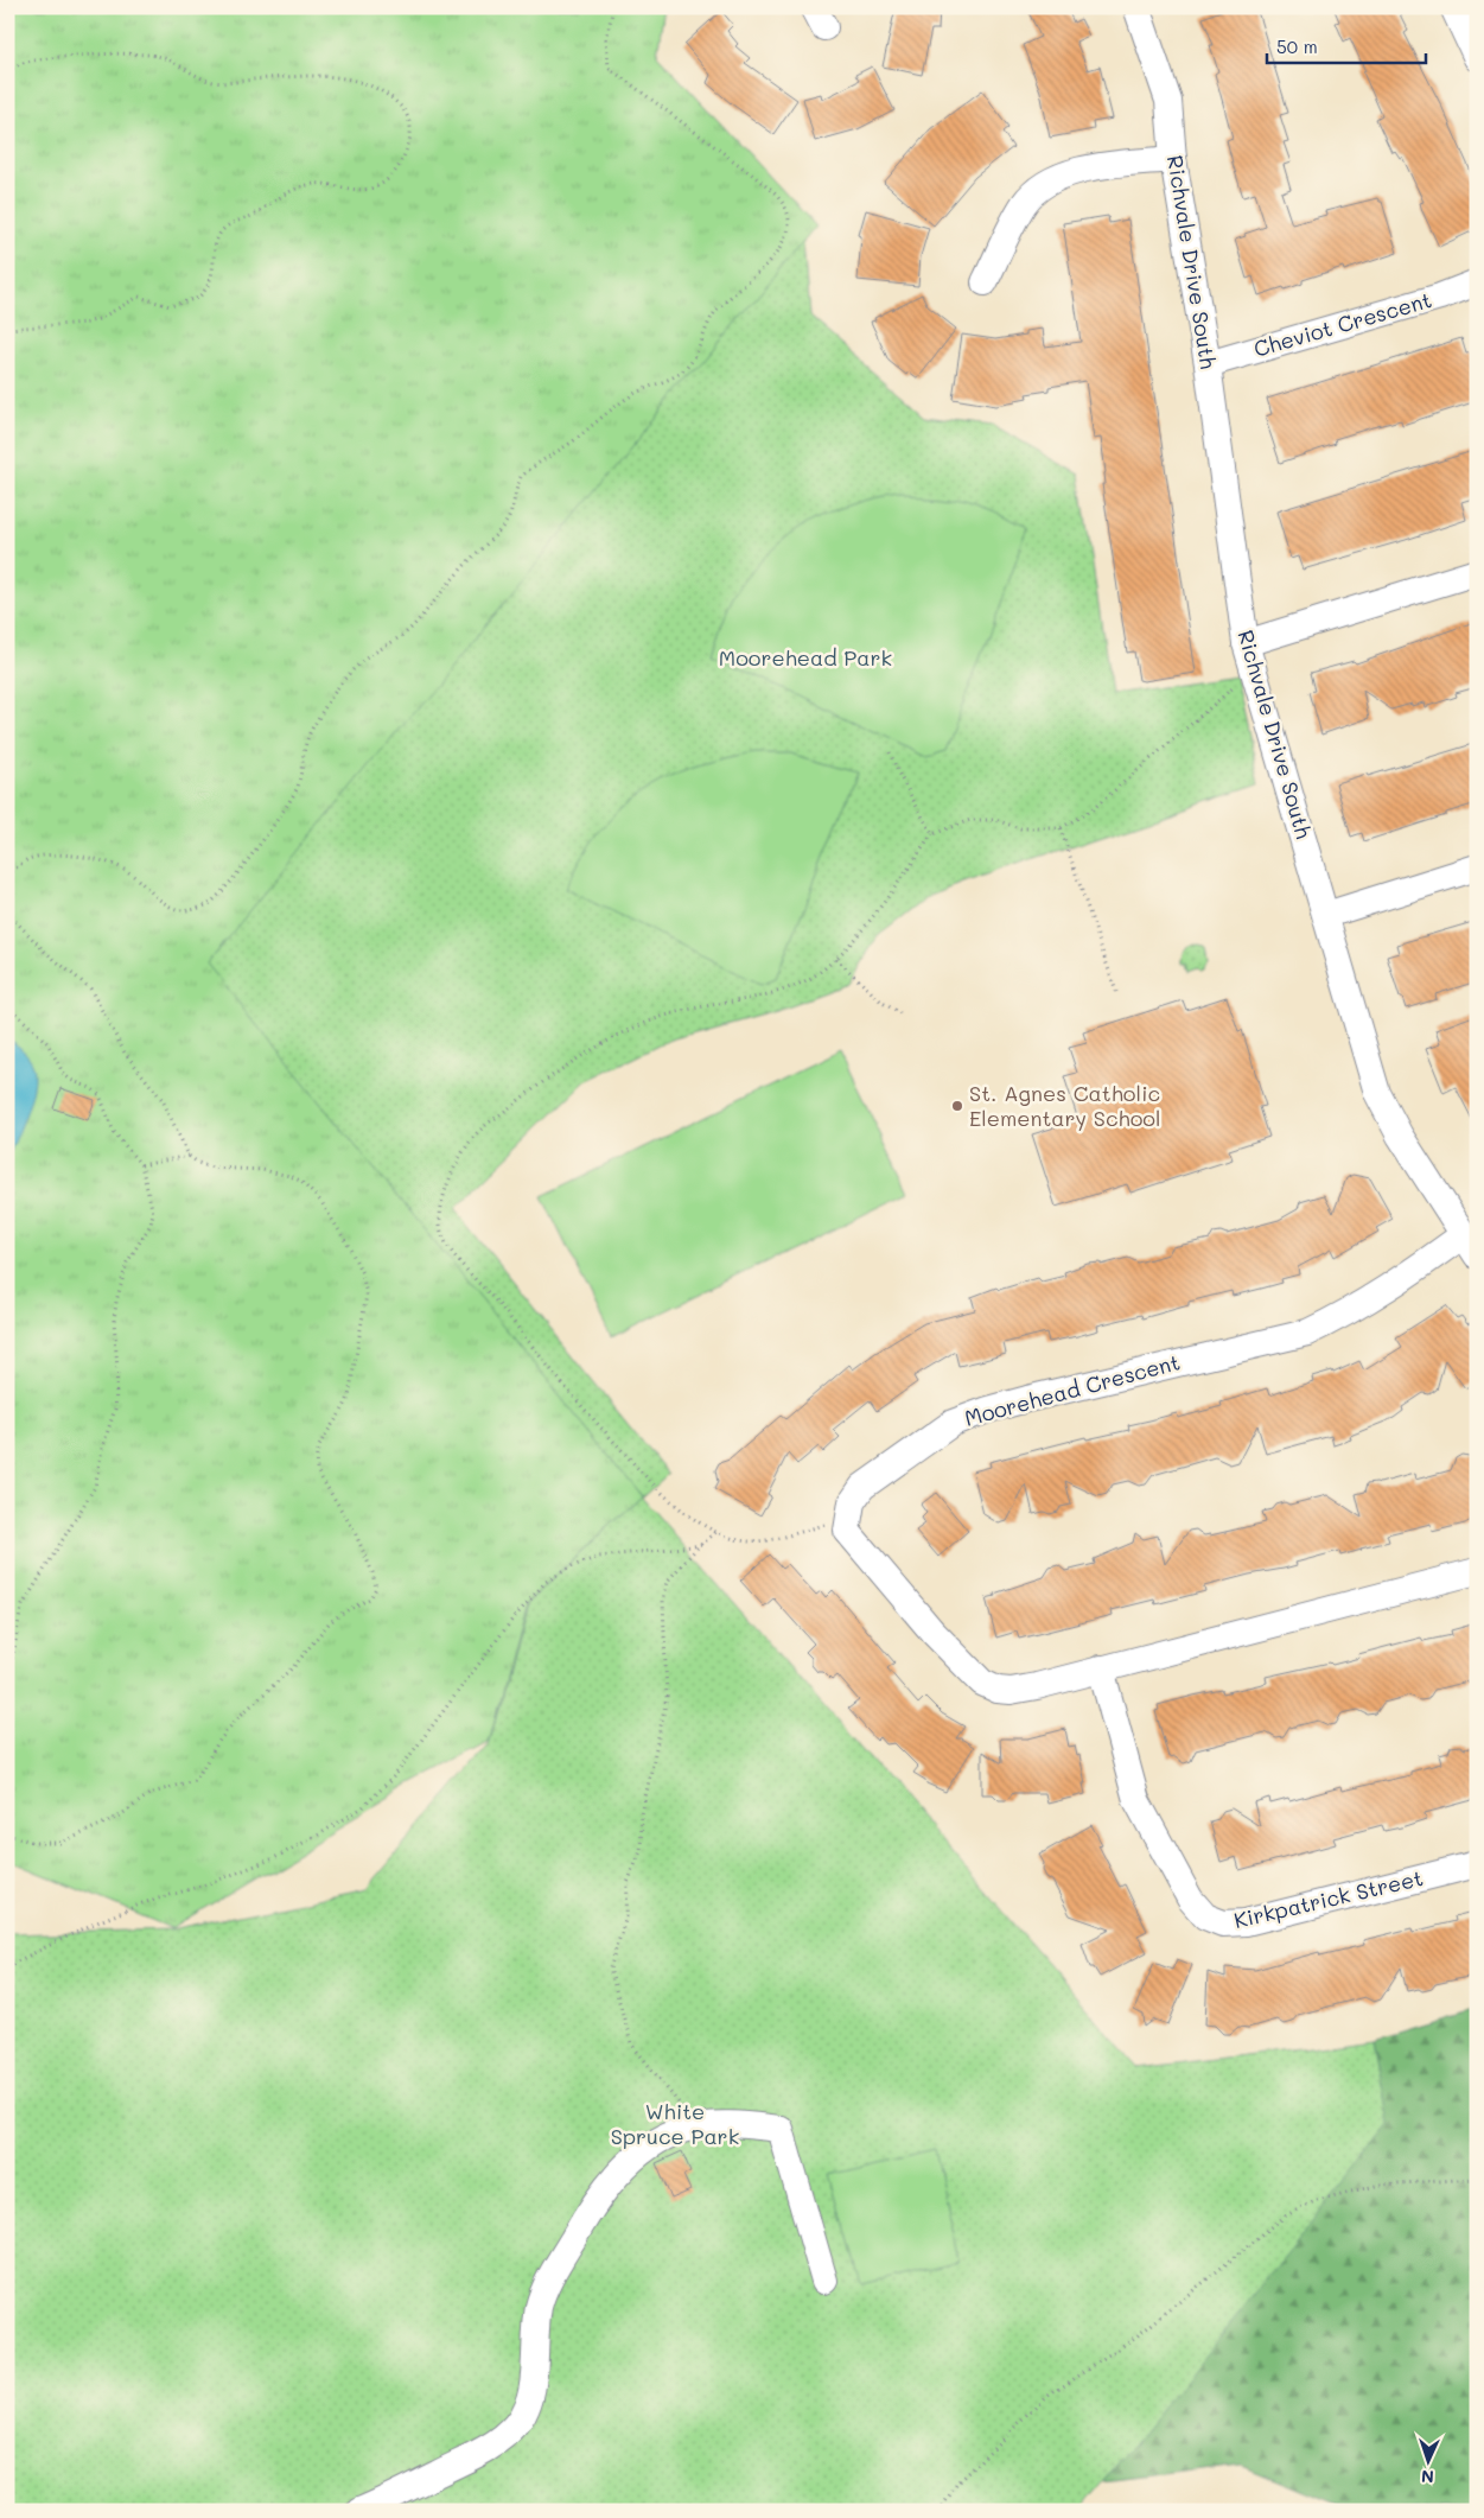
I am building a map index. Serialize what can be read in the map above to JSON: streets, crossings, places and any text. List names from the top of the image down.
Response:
{
  "streets": {
    "street": [
      "Richvale Drive South",
      "Cheviot Crescent",
      "Moorehead Crescent",
      "Kirkpatrick Street"
    ]
  },
  "crossings": [
    ["Richvale Drive South", "Cheviot Crescent"],
    ["Richvale Drive South", "Moorehead Crescent"]
  ],
  "parks": ["Moorehead Park", "White Spruce Park"],
  "places": ["St. Agnes Catholic Elementary School"],
  "scale_bar": "50 m",
  "north": "bottom"
}
